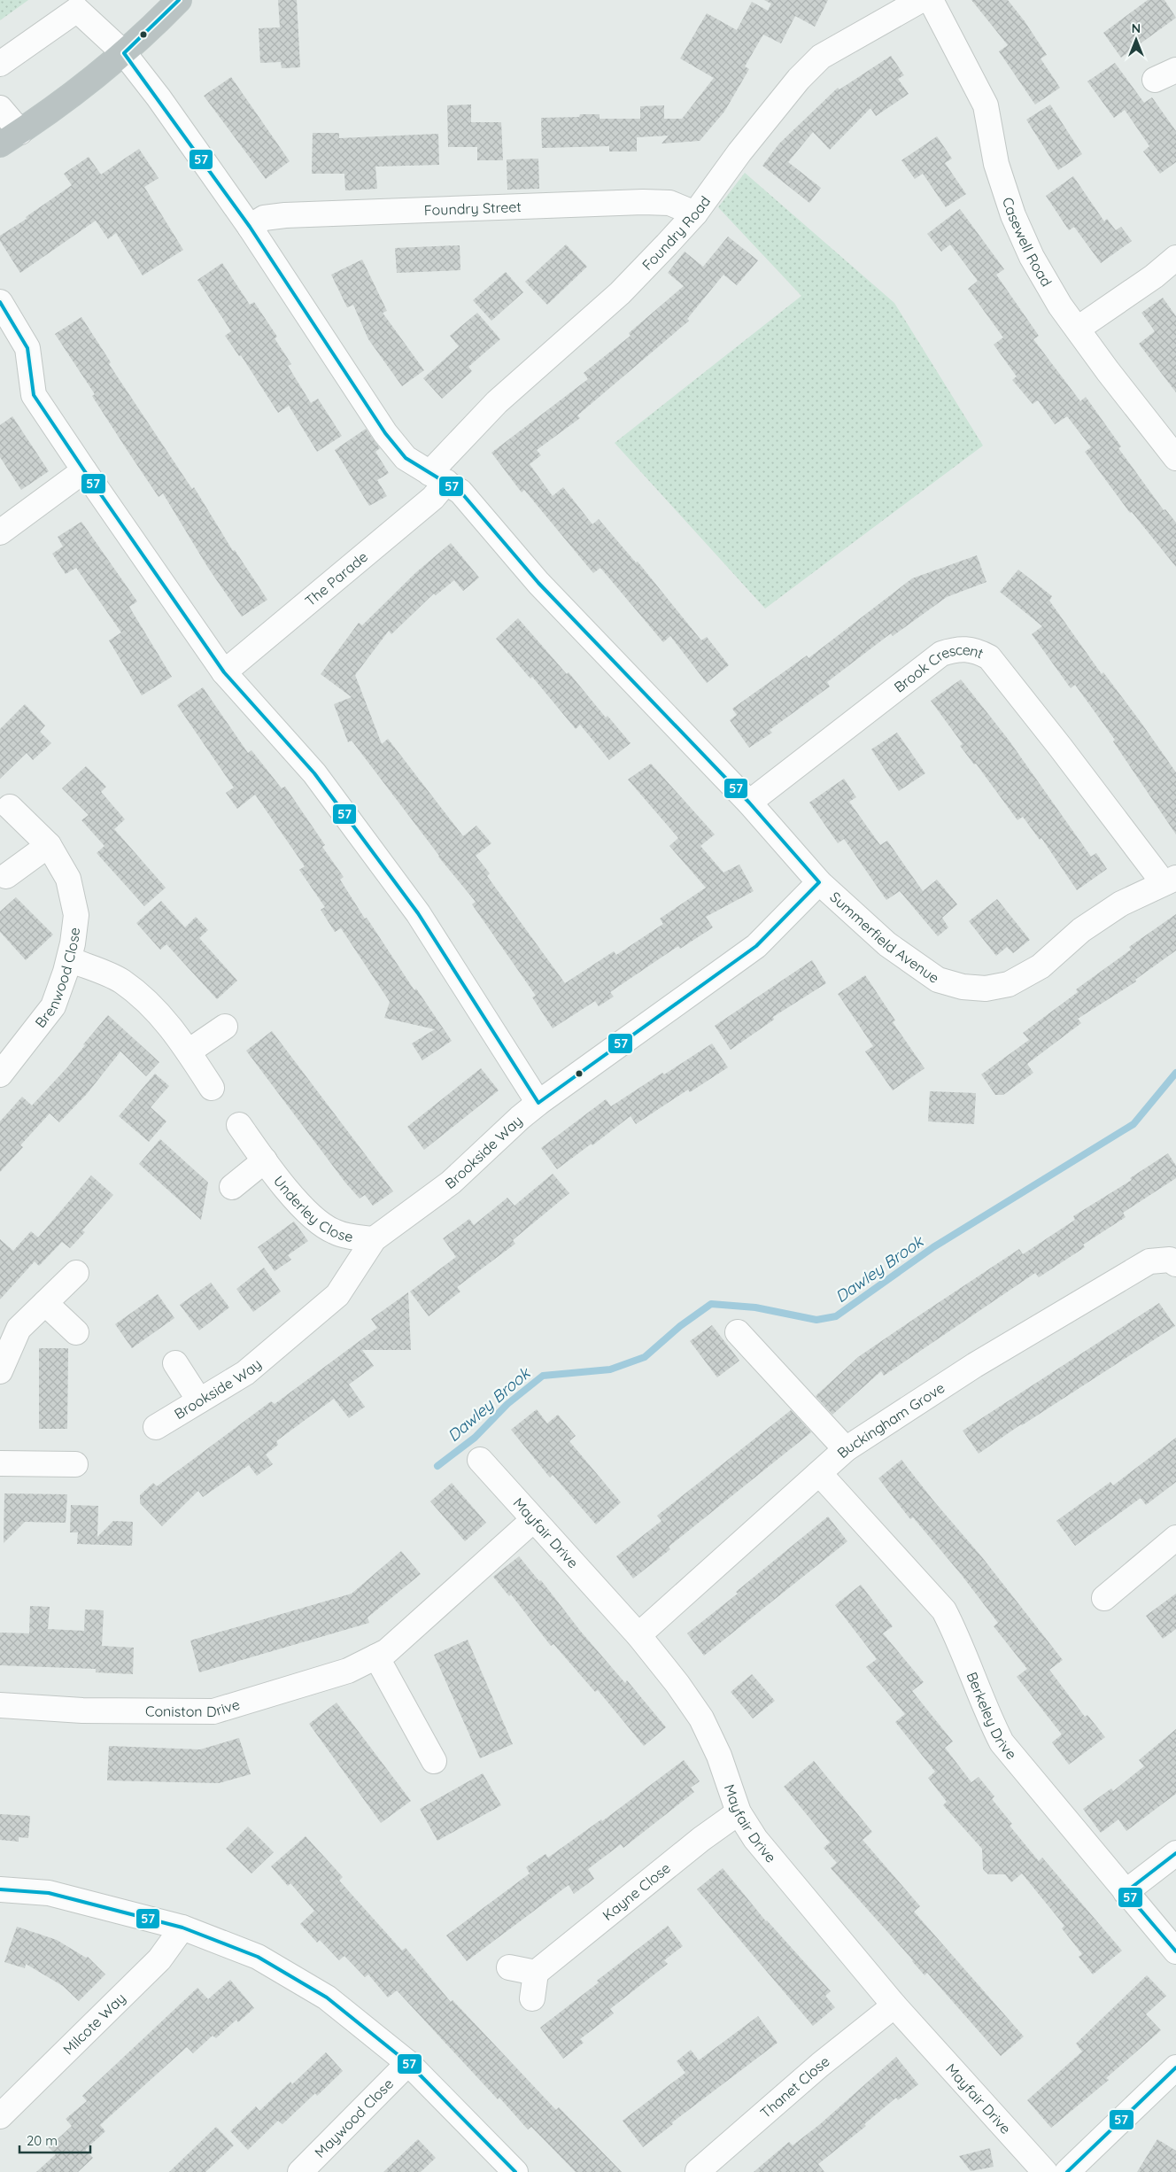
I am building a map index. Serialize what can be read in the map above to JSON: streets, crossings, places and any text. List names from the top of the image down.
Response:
{
  "streets": {
    "street": [
      "Foundry Street",
      "Foundry Road",
      "Casewell Road",
      "The Parade",
      "Brook Crescent",
      "Summerfield Avenue",
      "Brenwood Close",
      "Brookside Way",
      "Underley Close",
      "Buckingham Grove",
      "Mayfair Drive",
      "Coniston Drive",
      "Berkeley Drive",
      "Kayne Close",
      "Milcote Way",
      "Thanet Close",
      "Maywood Close"
    ]
  },
  "crossings": [
    ["Foundry Street", "Foundry Road"],
    ["Foundry Road", "The Parade"],
    ["Foundry Road", "Summerfield Avenue"],
    ["The Parade", "Summerfield Avenue"],
    ["Brook Crescent", "Summerfield Avenue"],
    ["Summerfield Avenue", "Brookside Way"],
    ["Brookside Way", "Underley Close"],
    ["Buckingham Grove", "Mayfair Drive"],
    ["Buckingham Grove", "Berkeley Drive"],
    ["Mayfair Drive", "Coniston Drive"],
    ["Mayfair Drive", "Kayne Close"],
    ["Mayfair Drive", "Thanet Close"]
  ],
  "water": ["Dawley Brook"],
  "lines": ["transit line 57"],
  "scale_bar": "20 m",
  "north": "top"
}
